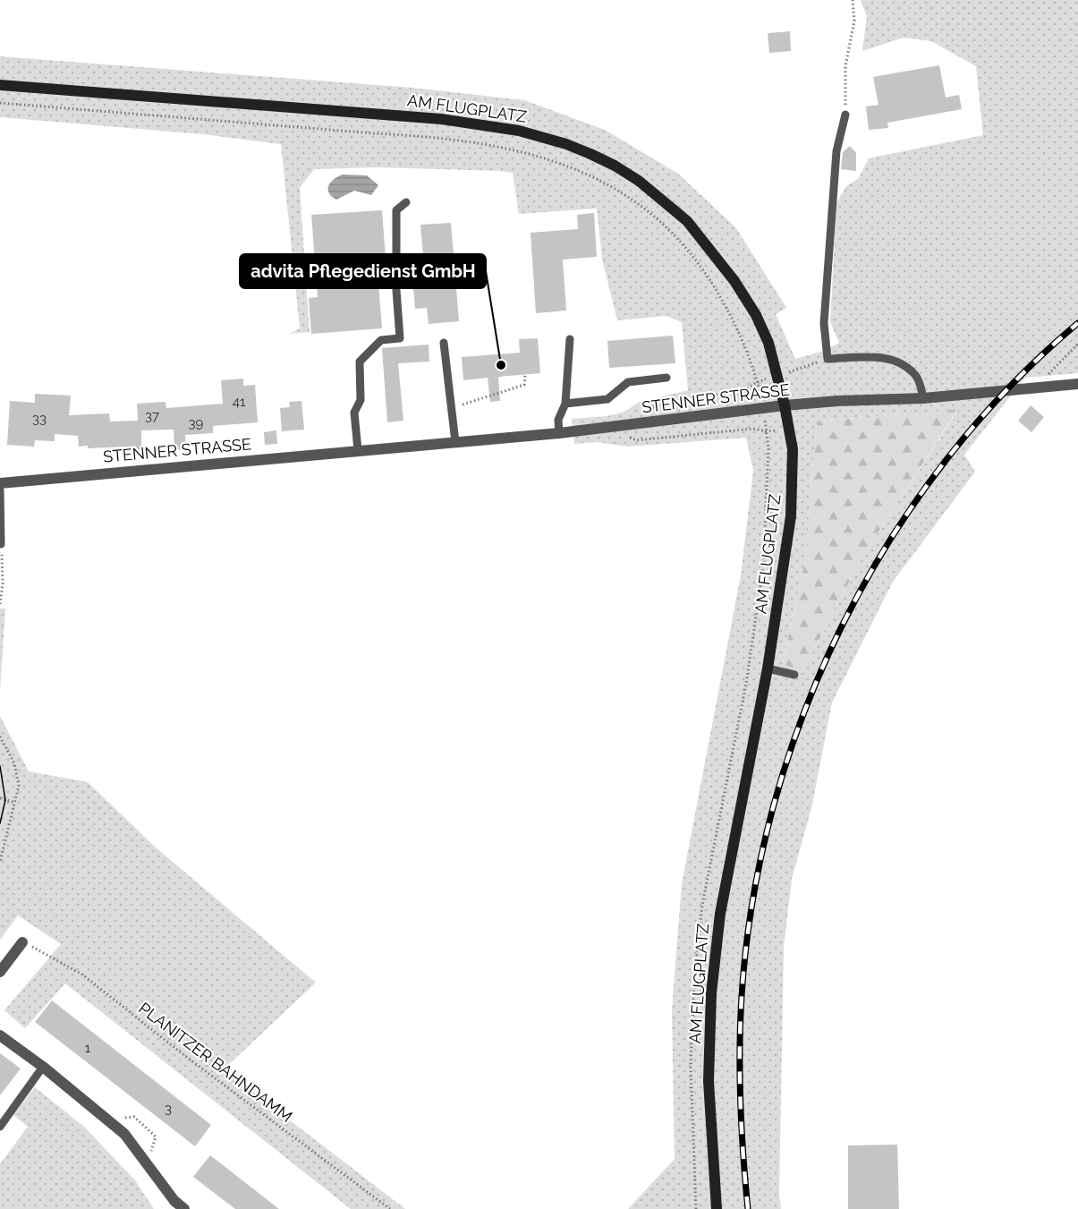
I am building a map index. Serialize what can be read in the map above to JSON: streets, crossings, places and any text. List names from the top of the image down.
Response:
{
  "streets": {
    "main road": ["AM FLUGPLATZ"],
    "street": ["STENNER STRASSE"],
    "path": ["PLANITZER BAHNDAMM"]
  },
  "crossings": [
    ["AM FLUGPLATZ", "STENNER STRASSE"]
  ],
  "places": ["advita Pflegedienst GmbH"],
  "house_numbers": [
    "41",
    "37",
    "33",
    "39",
    "1",
    "3"
  ]
}
